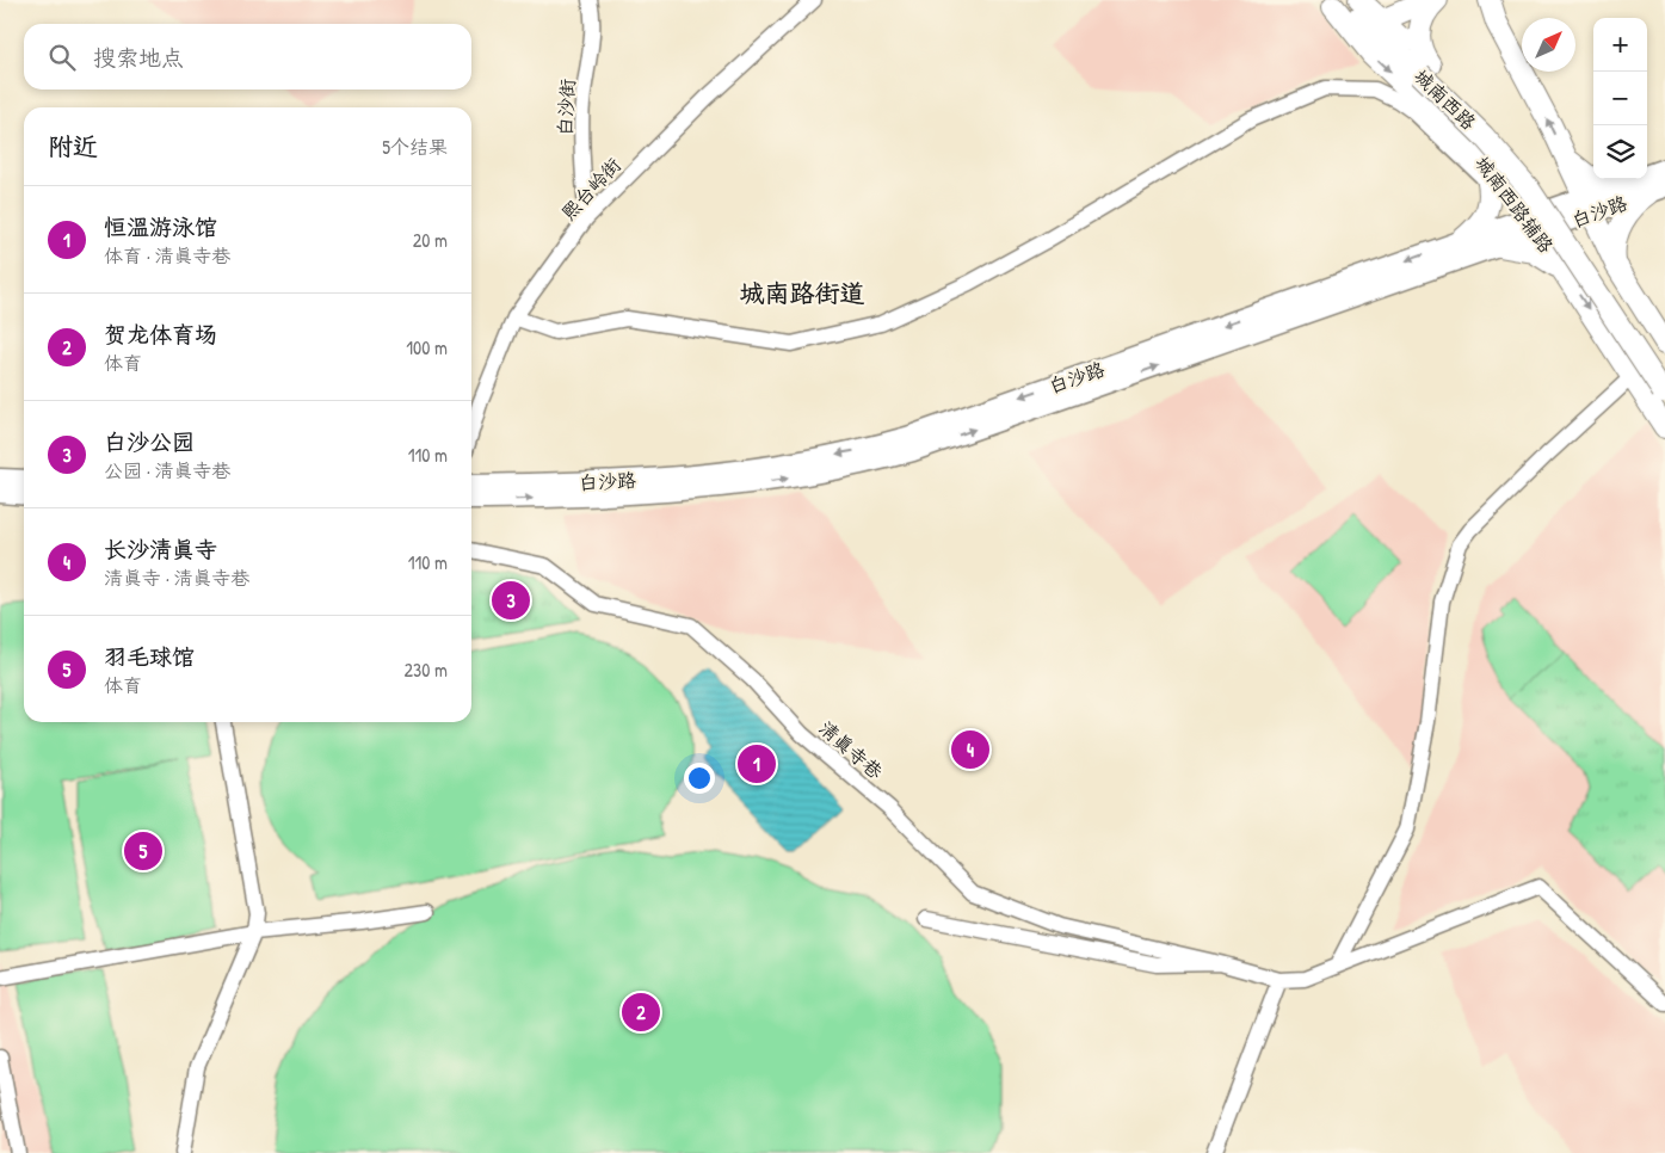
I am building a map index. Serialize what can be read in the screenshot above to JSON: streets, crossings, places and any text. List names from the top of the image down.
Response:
{
  "streets": {
    "main road": ["城南西路", "城南西路辅路"],
    "street": [
      "白沙街",
      "熙台岭街",
      "白沙路",
      "清真寺巷"
    ]
  },
  "crossings": [
    ["城南西路", "城南西路辅路"],
    ["白沙街", "熙台岭街"],
    ["城南西路辅路", "白沙路"]
  ],
  "districts": ["城南路街道"],
  "north": "top right",
  "page": {
    "map_buttons": ["+", "−"],
    "search": "搜索地点",
    "heading": ["附近", "5个结果"],
    "list": [
      {
        "mark": "1",
        "name": "恒温游泳馆",
        "note": "体育 · 清真寺巷",
        "value": "20 m"
      },
      {
        "mark": "2",
        "name": "贺龙体育场",
        "note": "体育",
        "value": "100 m"
      },
      {
        "mark": "3",
        "name": "白沙公园",
        "note": "公园 · 清真寺巷",
        "value": "110 m"
      },
      {
        "mark": "4",
        "name": "长沙清真寺",
        "note": "清真寺 · 清真寺巷",
        "value": "110 m"
      },
      {
        "mark": "5",
        "name": "羽毛球馆",
        "note": "体育",
        "value": "230 m"
      }
    ],
    "pins": [
      "3",
      "4",
      "1",
      "5",
      "2"
    ]
  }
}
